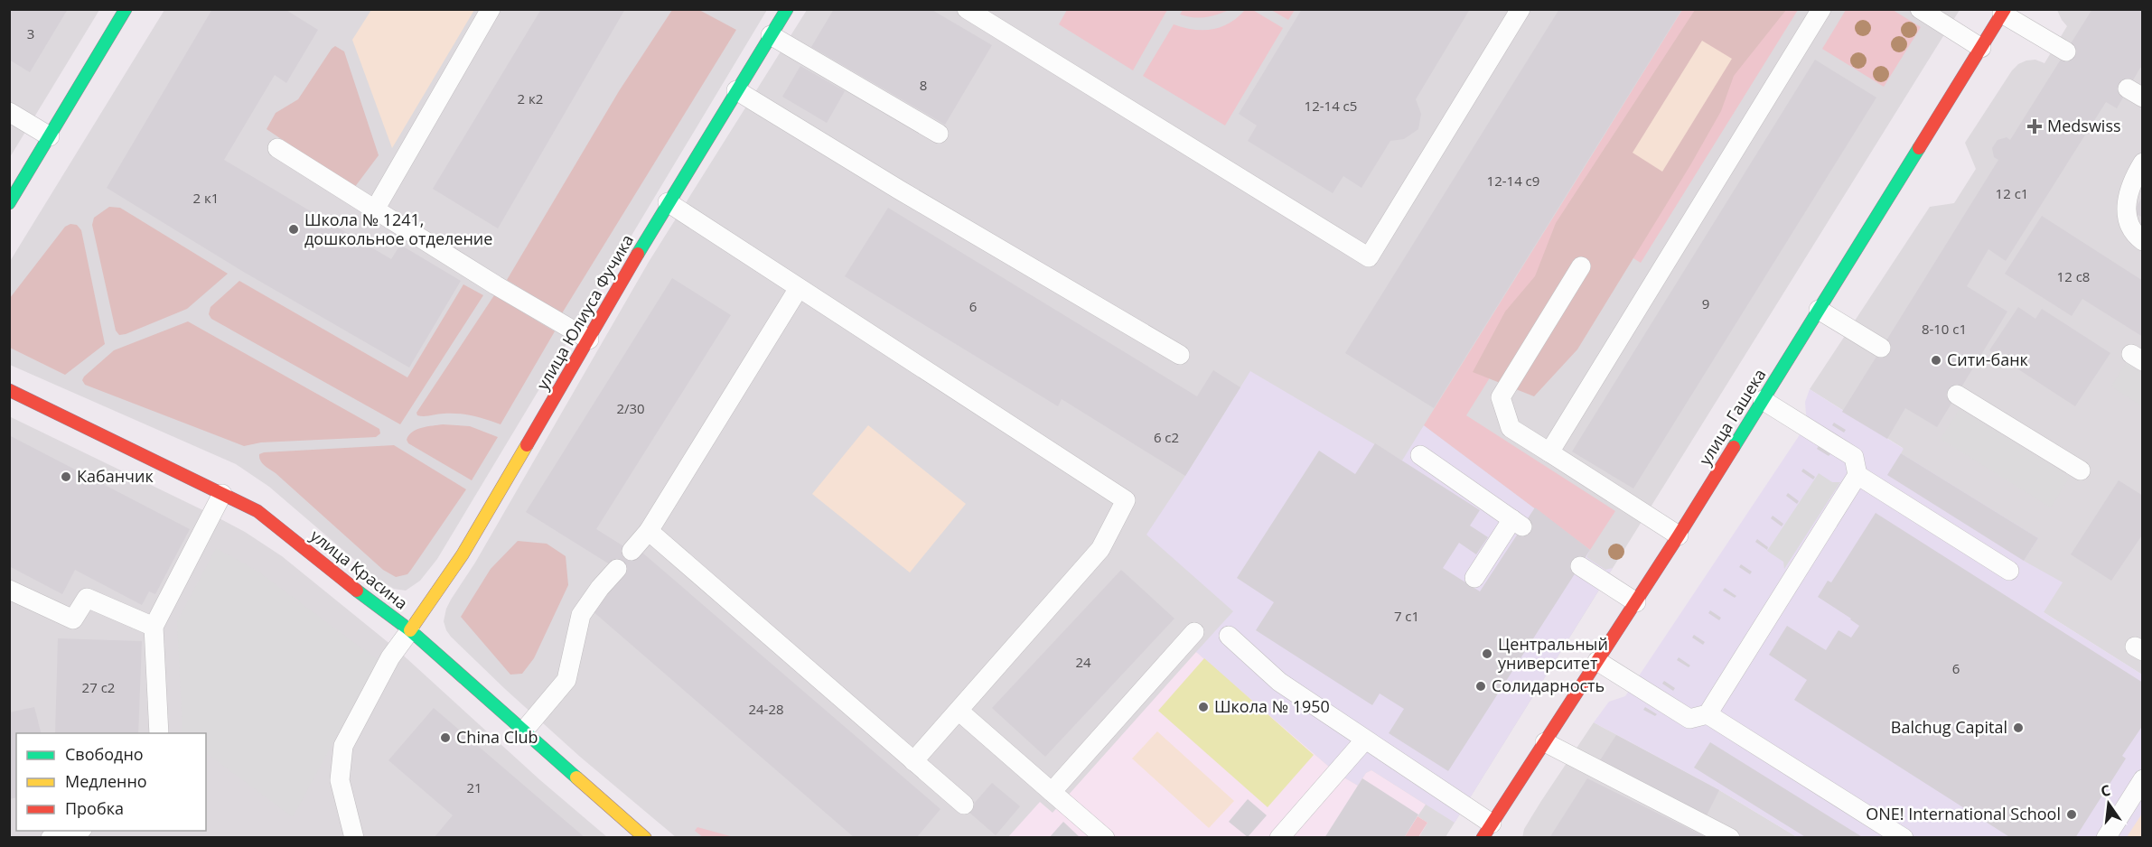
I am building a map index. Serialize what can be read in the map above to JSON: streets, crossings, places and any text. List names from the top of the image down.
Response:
{
  "streets": {
    "street": ["улица Юлиуса Фучика", "улица Гашека", "улица Красина"]
  },
  "crossings": [
    ["улица Юлиуса Фучика", "улица Красина"]
  ],
  "places": {
    "health": ["Medswiss"],
    "other": [
      "Школа № 1241, дошкольное отделение",
      "Сити-банк",
      "Кабанчик",
      "Центральный университет",
      "Солидарность",
      "Школа № 1950",
      "Balchug Capital",
      "China Club",
      "ONE! International School"
    ]
  },
  "house_numbers": [
    "3",
    "8",
    "2 к2",
    "12-14 с5",
    "12-14 с9",
    "12 с1",
    "2 к1",
    "12 с8",
    "9",
    "6",
    "8-10 с1",
    "2/30",
    "6 с2",
    "7 с1",
    "24",
    "6",
    "27 с2",
    "24-28",
    "21"
  ],
  "legend": ["Свободно", "Медленно", "Пробка"],
  "north": "top"
}
